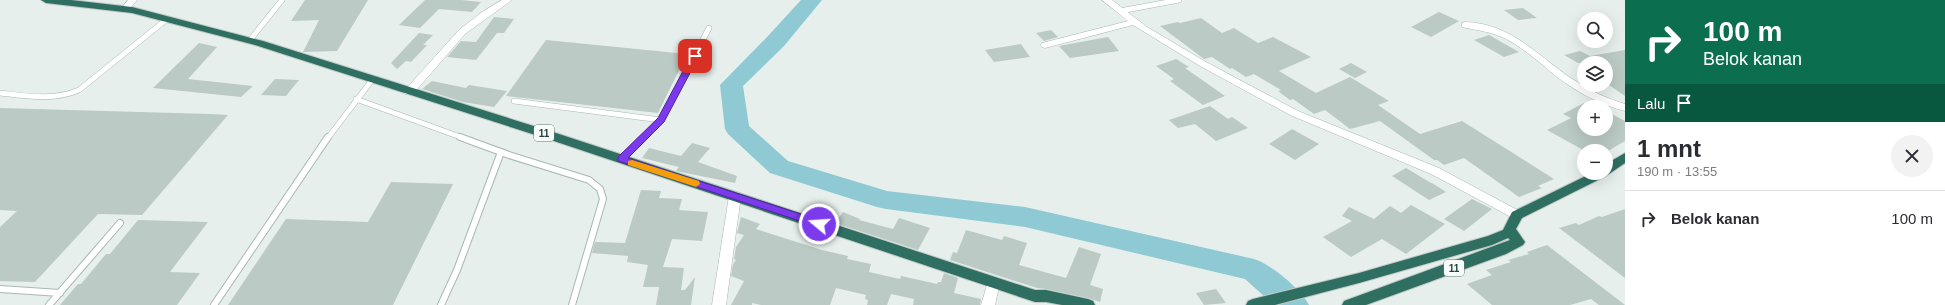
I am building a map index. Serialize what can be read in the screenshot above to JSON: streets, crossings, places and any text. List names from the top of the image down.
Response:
{
  "streets": {
    "highway": ["11"]
  },
  "page": {
    "turn": ["100 m", "Belok kanan"],
    "map_buttons": ["+", "−"],
    "then": "Lalu",
    "heading": ["1 mnt", "190 m · 13:55"],
    "list": [
      {
        "name": "Belok kanan",
        "value": "100 m"
      }
    ]
  }
}
